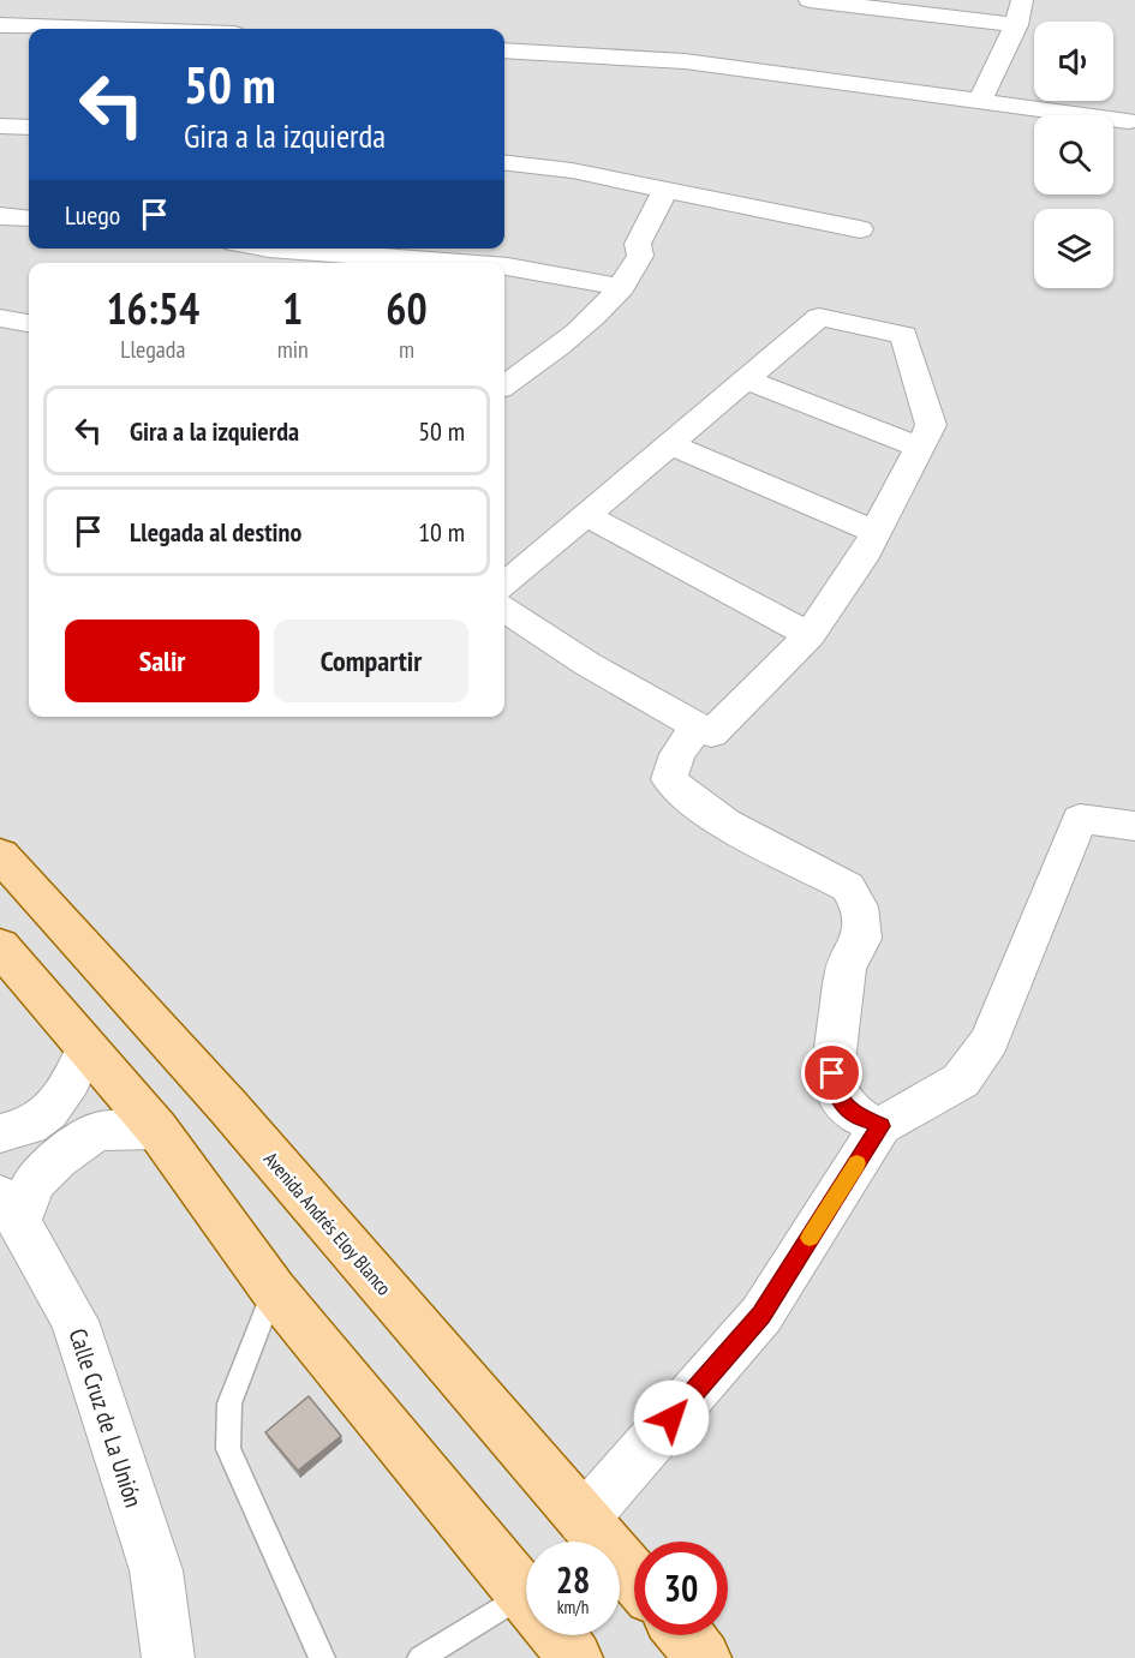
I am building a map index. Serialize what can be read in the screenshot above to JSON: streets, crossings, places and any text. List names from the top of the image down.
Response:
{
  "streets": {
    "main road": ["Avenida Andrés Eloy Blanco"],
    "street": ["Calle Cruz de La Unión"]
  },
  "page": {
    "turn": ["50 m", "Gira a la izquierda"],
    "then": "Luego",
    "eta": [
      "16:54",
      "Llegada",
      "1",
      "min",
      "60",
      "m"
    ],
    "list": [
      {
        "name": "Gira a la izquierda",
        "value": "50 m"
      },
      {
        "name": "Llegada al destino",
        "value": "10 m"
      }
    ],
    "buttons": ["Salir", "Compartir"],
    "speed": "28 km/h",
    "limit": "30"
  }
}
